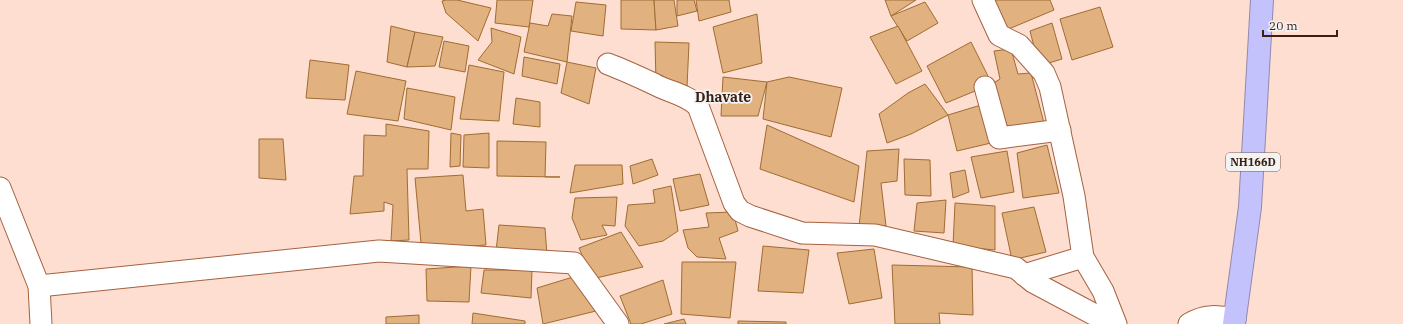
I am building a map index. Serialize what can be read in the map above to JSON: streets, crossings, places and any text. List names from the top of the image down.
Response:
{
  "streets": {
    "highway": ["NH166D"]
  },
  "districts": ["Dhavate"],
  "scale_bar": "20 m"
}
